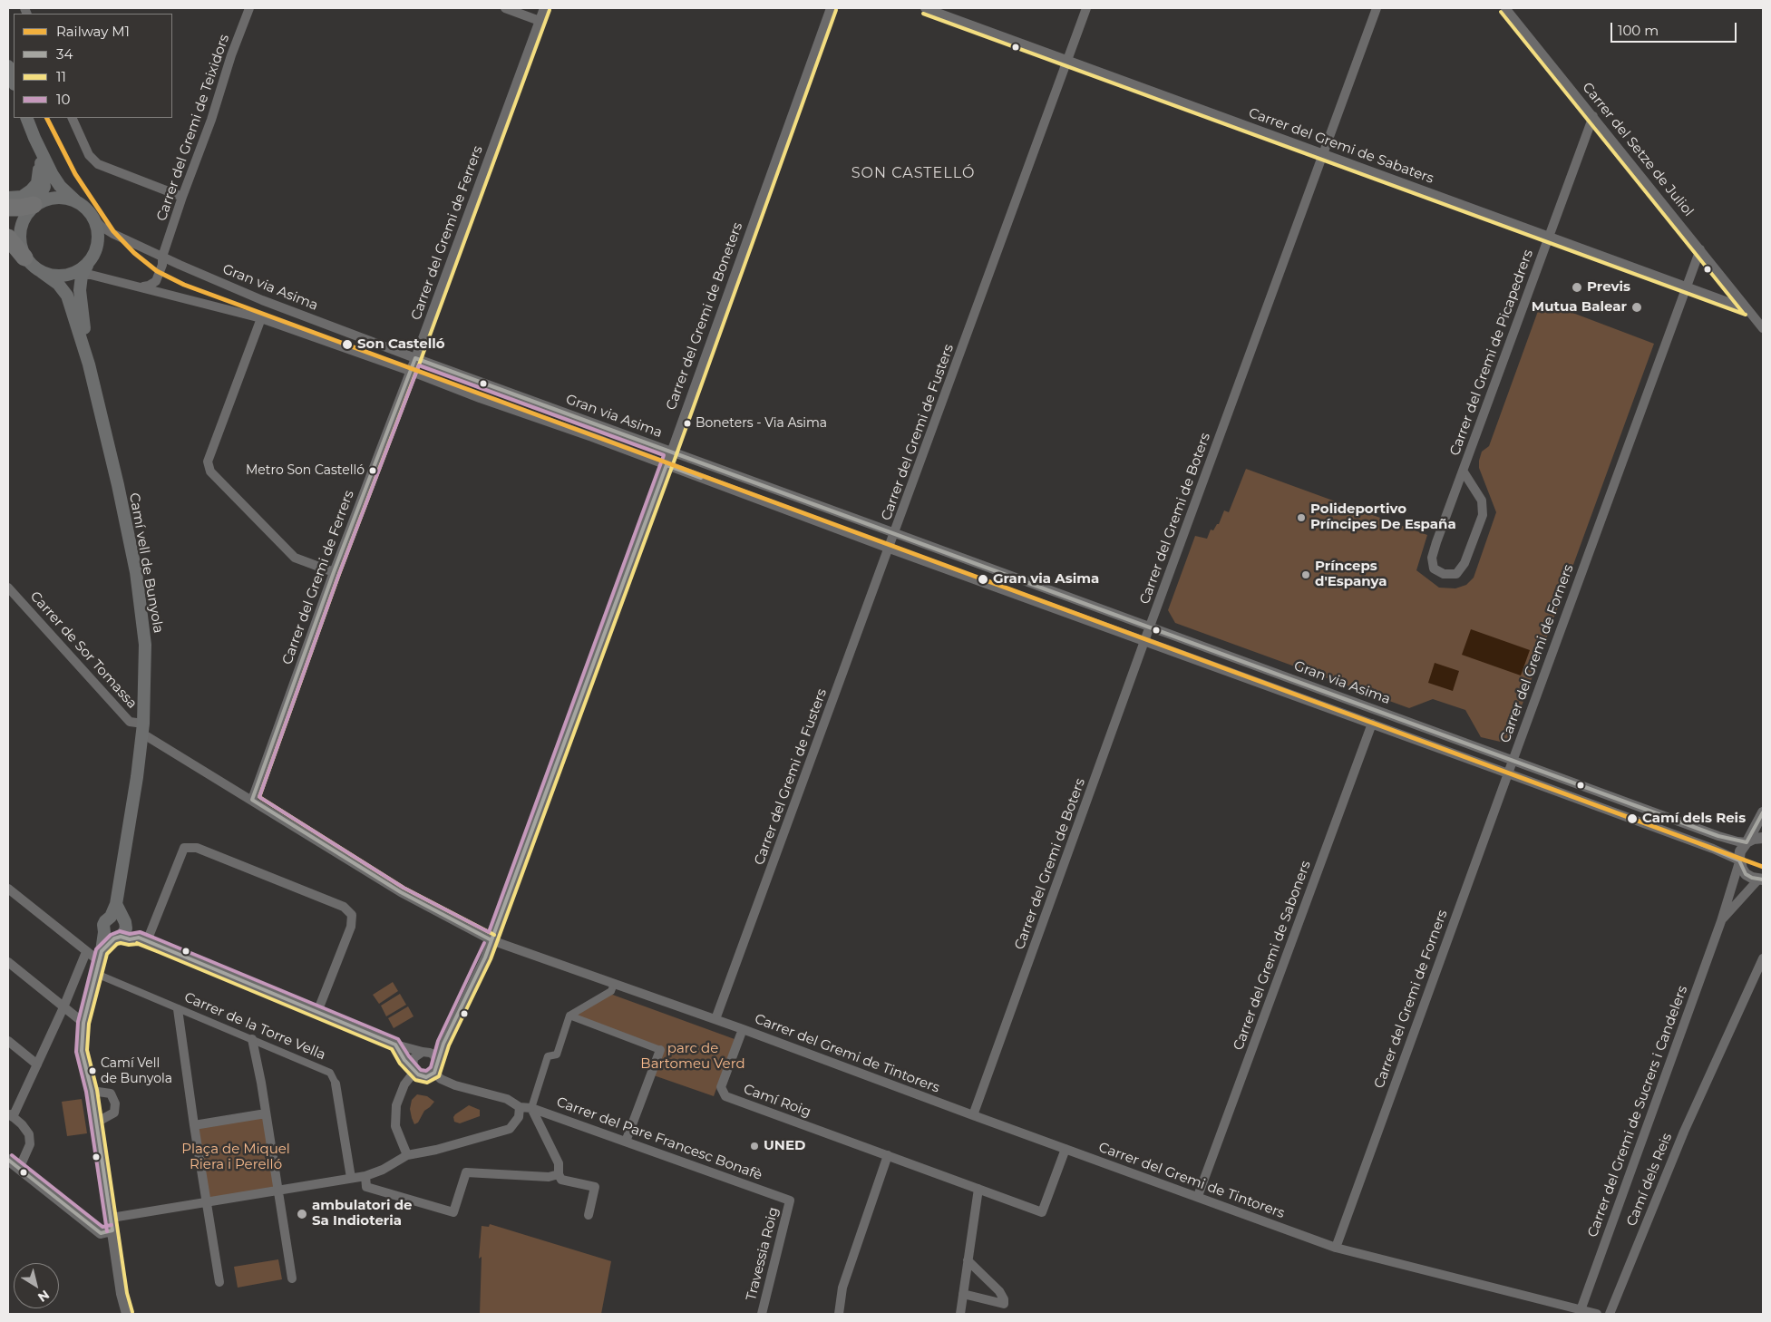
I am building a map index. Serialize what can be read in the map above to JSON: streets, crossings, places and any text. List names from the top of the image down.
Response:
{
  "streets": {
    "main road": ["Camí vell de Bunyola"],
    "street": [
      "Carrer del Gremi de Teixidors",
      "Carrer del Gremi de Sabaters",
      "Carrer del Setze de Juliol",
      "Carrer del Gremi de Ferrers",
      "Gran via Asima",
      "Carrer del Gremi de Boneters",
      "Carrer del Gremi de Picapedrers",
      "Carrer del Gremi de Fusters",
      "Carrer del Gremi de Boters",
      "Carrer de Sor Tomassa",
      "Carrer del Gremi de Forners",
      "Carrer del Gremi de Saboners",
      "Carrer de la Torre Vella",
      "Carrer del Gremi de Tintorers",
      "Camí Roig",
      "Carrer del Gremi de Sucrers i Candelers",
      "Carrer del Pare Francesc Bonafè",
      "Camí dels Reis",
      "Travessia Roig"
    ]
  },
  "crossings": [
    ["Carrer del Gremi de Teixidors", "Gran via Asima"],
    ["Carrer del Gremi de Sabaters", "Carrer del Setze de Juliol"],
    ["Carrer del Gremi de Sabaters", "Carrer del Gremi de Picapedrers"],
    ["Carrer del Gremi de Sabaters", "Carrer del Gremi de Fusters"],
    ["Carrer del Gremi de Sabaters", "Carrer del Gremi de Boters"],
    ["Carrer del Gremi de Sabaters", "Carrer del Gremi de Forners"],
    ["Carrer del Setze de Juliol", "Carrer del Gremi de Picapedrers"],
    ["Carrer del Setze de Juliol", "Carrer del Gremi de Forners"],
    ["Carrer del Gremi de Ferrers", "Gran via Asima"],
    ["Carrer del Gremi de Ferrers", "Carrer del Gremi de Tintorers"],
    ["Gran via Asima", "Carrer del Gremi de Boneters"],
    ["Gran via Asima", "Carrer del Gremi de Fusters"],
    ["Gran via Asima", "Carrer del Gremi de Boters"],
    ["Gran via Asima", "Carrer del Gremi de Forners"],
    ["Gran via Asima", "Carrer del Gremi de Saboners"],
    ["Gran via Asima", "Carrer del Gremi de Sucrers i Candelers"],
    ["Carrer del Gremi de Boneters", "Carrer del Gremi de Tintorers"],
    ["Carrer del Gremi de Fusters", "Carrer del Gremi de Tintorers"],
    ["Carrer del Gremi de Boters", "Carrer del Gremi de Tintorers"],
    ["Camí vell de Bunyola", "Carrer de Sor Tomassa"],
    ["Camí vell de Bunyola", "Carrer del Gremi de Tintorers"],
    ["Carrer de Sor Tomassa", "Carrer del Gremi de Tintorers"],
    ["Carrer del Gremi de Forners", "Carrer del Gremi de Tintorers"],
    ["Carrer del Gremi de Saboners", "Carrer del Gremi de Tintorers"],
    ["Carrer del Gremi de Tintorers", "Camí Roig"],
    ["Carrer del Gremi de Tintorers", "Carrer del Gremi de Sucrers i Candelers"],
    ["Carrer del Pare Francesc Bonafè", "Travessia Roig"]
  ],
  "districts": ["SON CASTELLÓ"],
  "parks": ["parc de Bartomeu Verd", "Plaça de Miquel Riera i Perelló"],
  "places": [
    "Previs",
    "Mutua Balear",
    "Son Castelló",
    "Boneters - Via Asima",
    "Metro Son Castelló",
    "Polideportivo Príncipes De España",
    "Prínceps d'Espanya",
    "Gran via Asima",
    "Camí dels Reis",
    "Camí Vell de Bunyola",
    "UNED",
    "ambulatori de Sa Indioteria"
  ],
  "lines": [
    "transit line 11",
    "rail line M1",
    "transit line 34",
    "transit line 10"
  ],
  "legend": [
    "Railway M1",
    "34",
    "11",
    "10"
  ],
  "scale_bar": "100 m",
  "north": "bottom right"
}
